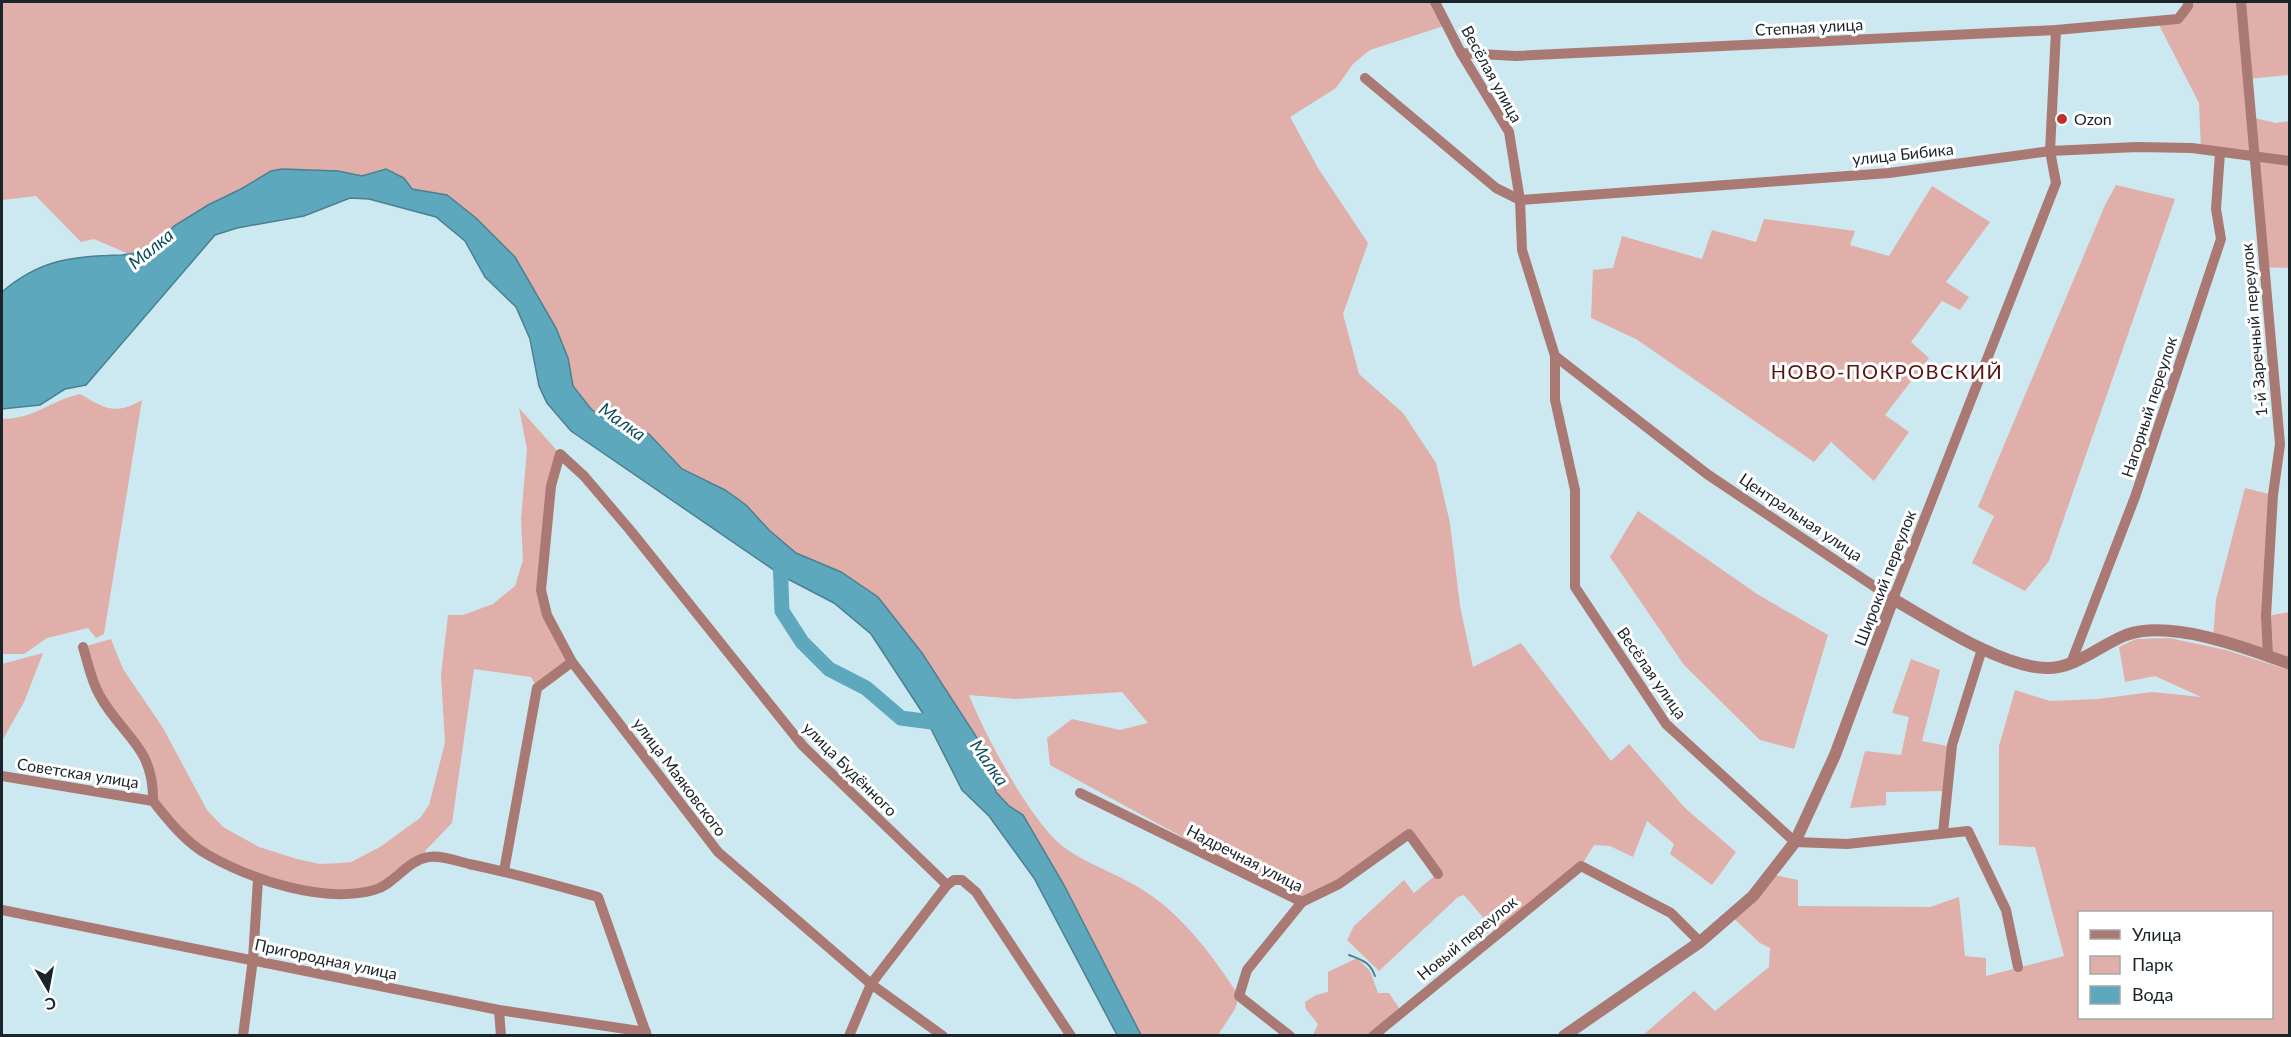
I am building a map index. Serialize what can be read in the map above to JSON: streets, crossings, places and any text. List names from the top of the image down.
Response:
{
  "streets": {
    "street": [
      "Степная улица",
      "Весёлая улица",
      "улица Бибика",
      "1-й Заречный переулок",
      "Нагорный переулок",
      "Центральная улица",
      "Широкий переулок",
      "улица Будённого",
      "Советская улица",
      "улица Маяковского",
      "Надречная улица",
      "Новый переулок",
      "Пригородная улица"
    ]
  },
  "crossings": [
    ["Степная улица", "Весёлая улица"],
    ["Степная улица", "Широкий переулок"],
    ["Весёлая улица", "улица Бибика"],
    ["Весёлая улица", "Центральная улица"],
    ["Весёлая улица", "Широкий переулок"],
    ["улица Бибика", "1-й Заречный переулок"],
    ["улица Бибика", "Нагорный переулок"],
    ["улица Бибика", "Широкий переулок"],
    ["1-й Заречный переулок", "Центральная улица"],
    ["Нагорный переулок", "Центральная улица"],
    ["Центральная улица", "Широкий переулок"],
    ["Широкий переулок", "Новый переулок"],
    ["улица Будённого", "улица Маяковского"],
    ["Советская улица", "Пригородная улица"]
  ],
  "districts": ["НОВО-ПОКРОВСКИЙ"],
  "water": ["Малка"],
  "places": ["Ozon"],
  "legend": ["Улица", "Парк", "Вода"],
  "north": "bottom"
}
